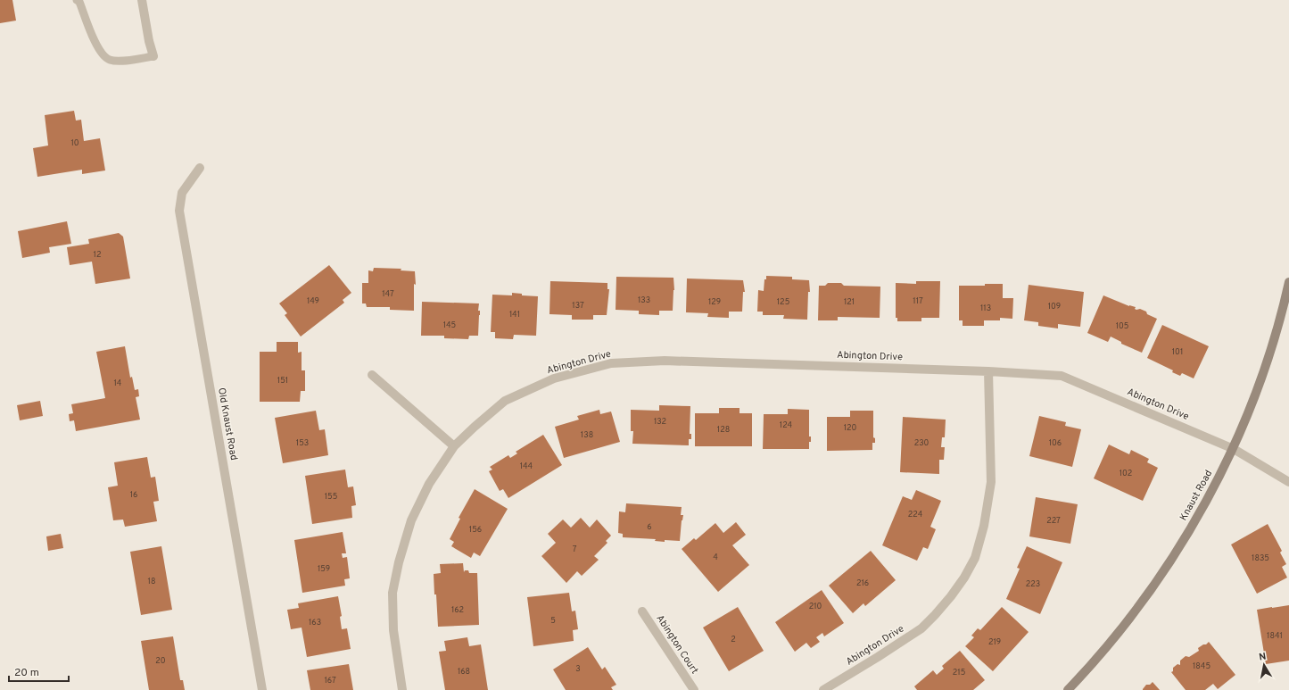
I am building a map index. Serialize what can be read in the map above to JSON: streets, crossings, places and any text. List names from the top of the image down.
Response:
{
  "streets": {
    "main road": ["Knaust Road"],
    "street": ["Abington Drive", "Old Knaust Road", "Abington Court"]
  },
  "crossings": [
    ["Abington Drive", "Knaust Road"]
  ],
  "house_numbers": [
    "10",
    "12",
    "147",
    "133",
    "149",
    "117",
    "129",
    "125",
    "121",
    "137",
    "109",
    "113",
    "141",
    "145",
    "105",
    "101",
    "151",
    "14",
    "132",
    "124",
    "120",
    "128",
    "138",
    "153",
    "230",
    "106",
    "144",
    "102",
    "16",
    "155",
    "224",
    "227",
    "6",
    "156",
    "7",
    "4",
    "1835",
    "159",
    "18",
    "216",
    "223",
    "210",
    "162",
    "5",
    "163",
    "1841",
    "2",
    "219",
    "20",
    "1845",
    "3",
    "168",
    "215",
    "167"
  ],
  "scale_bar": "20 m",
  "north": "top"
}
